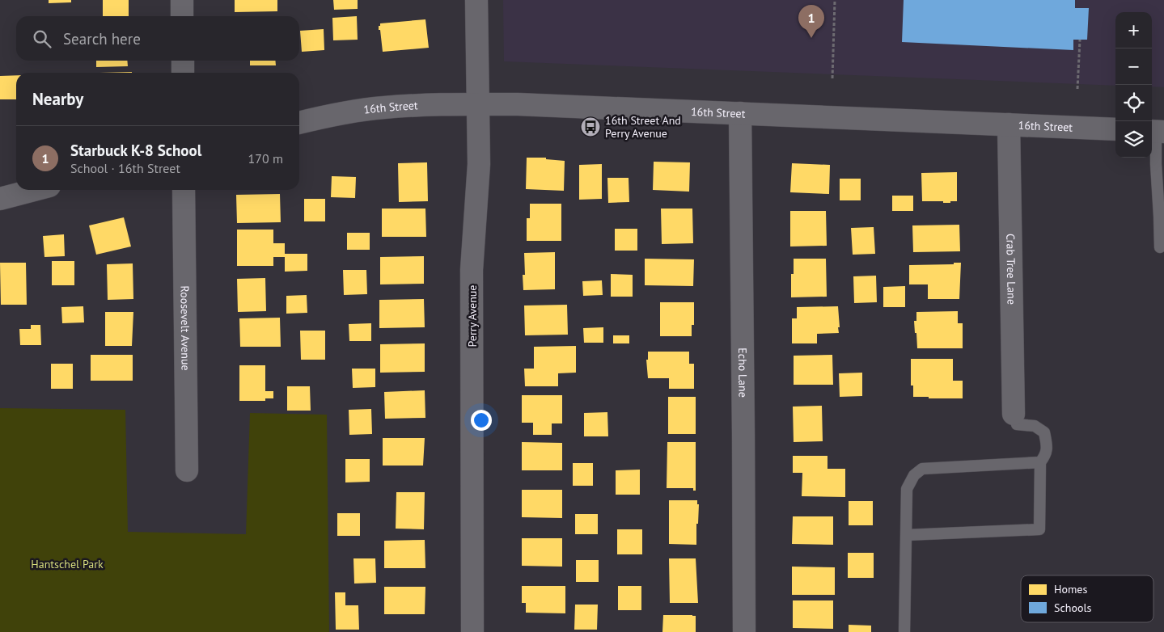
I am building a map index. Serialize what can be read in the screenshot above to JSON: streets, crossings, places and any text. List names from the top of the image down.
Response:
{
  "streets": {
    "street": [
      "16th Street",
      "Crab Tree Lane",
      "Perry Avenue",
      "Roosevelt Avenue",
      "Echo Lane"
    ]
  },
  "crossings": [
    ["16th Street", "Crab Tree Lane"],
    ["16th Street", "Perry Avenue"],
    ["16th Street", "Echo Lane"]
  ],
  "parks": ["Hantschel Park"],
  "places": {
    "bus stop": ["16th Street And Perry Avenue"]
  },
  "legend": ["Homes", "Schools"],
  "page": {
    "pins": "1",
    "map_buttons": ["+", "−"],
    "search": "Search here",
    "heading": "Nearby",
    "list": [
      {
        "mark": "1",
        "name": "Starbuck K-8 School",
        "note": "School · 16th Street",
        "value": "170 m"
      }
    ]
  }
}
